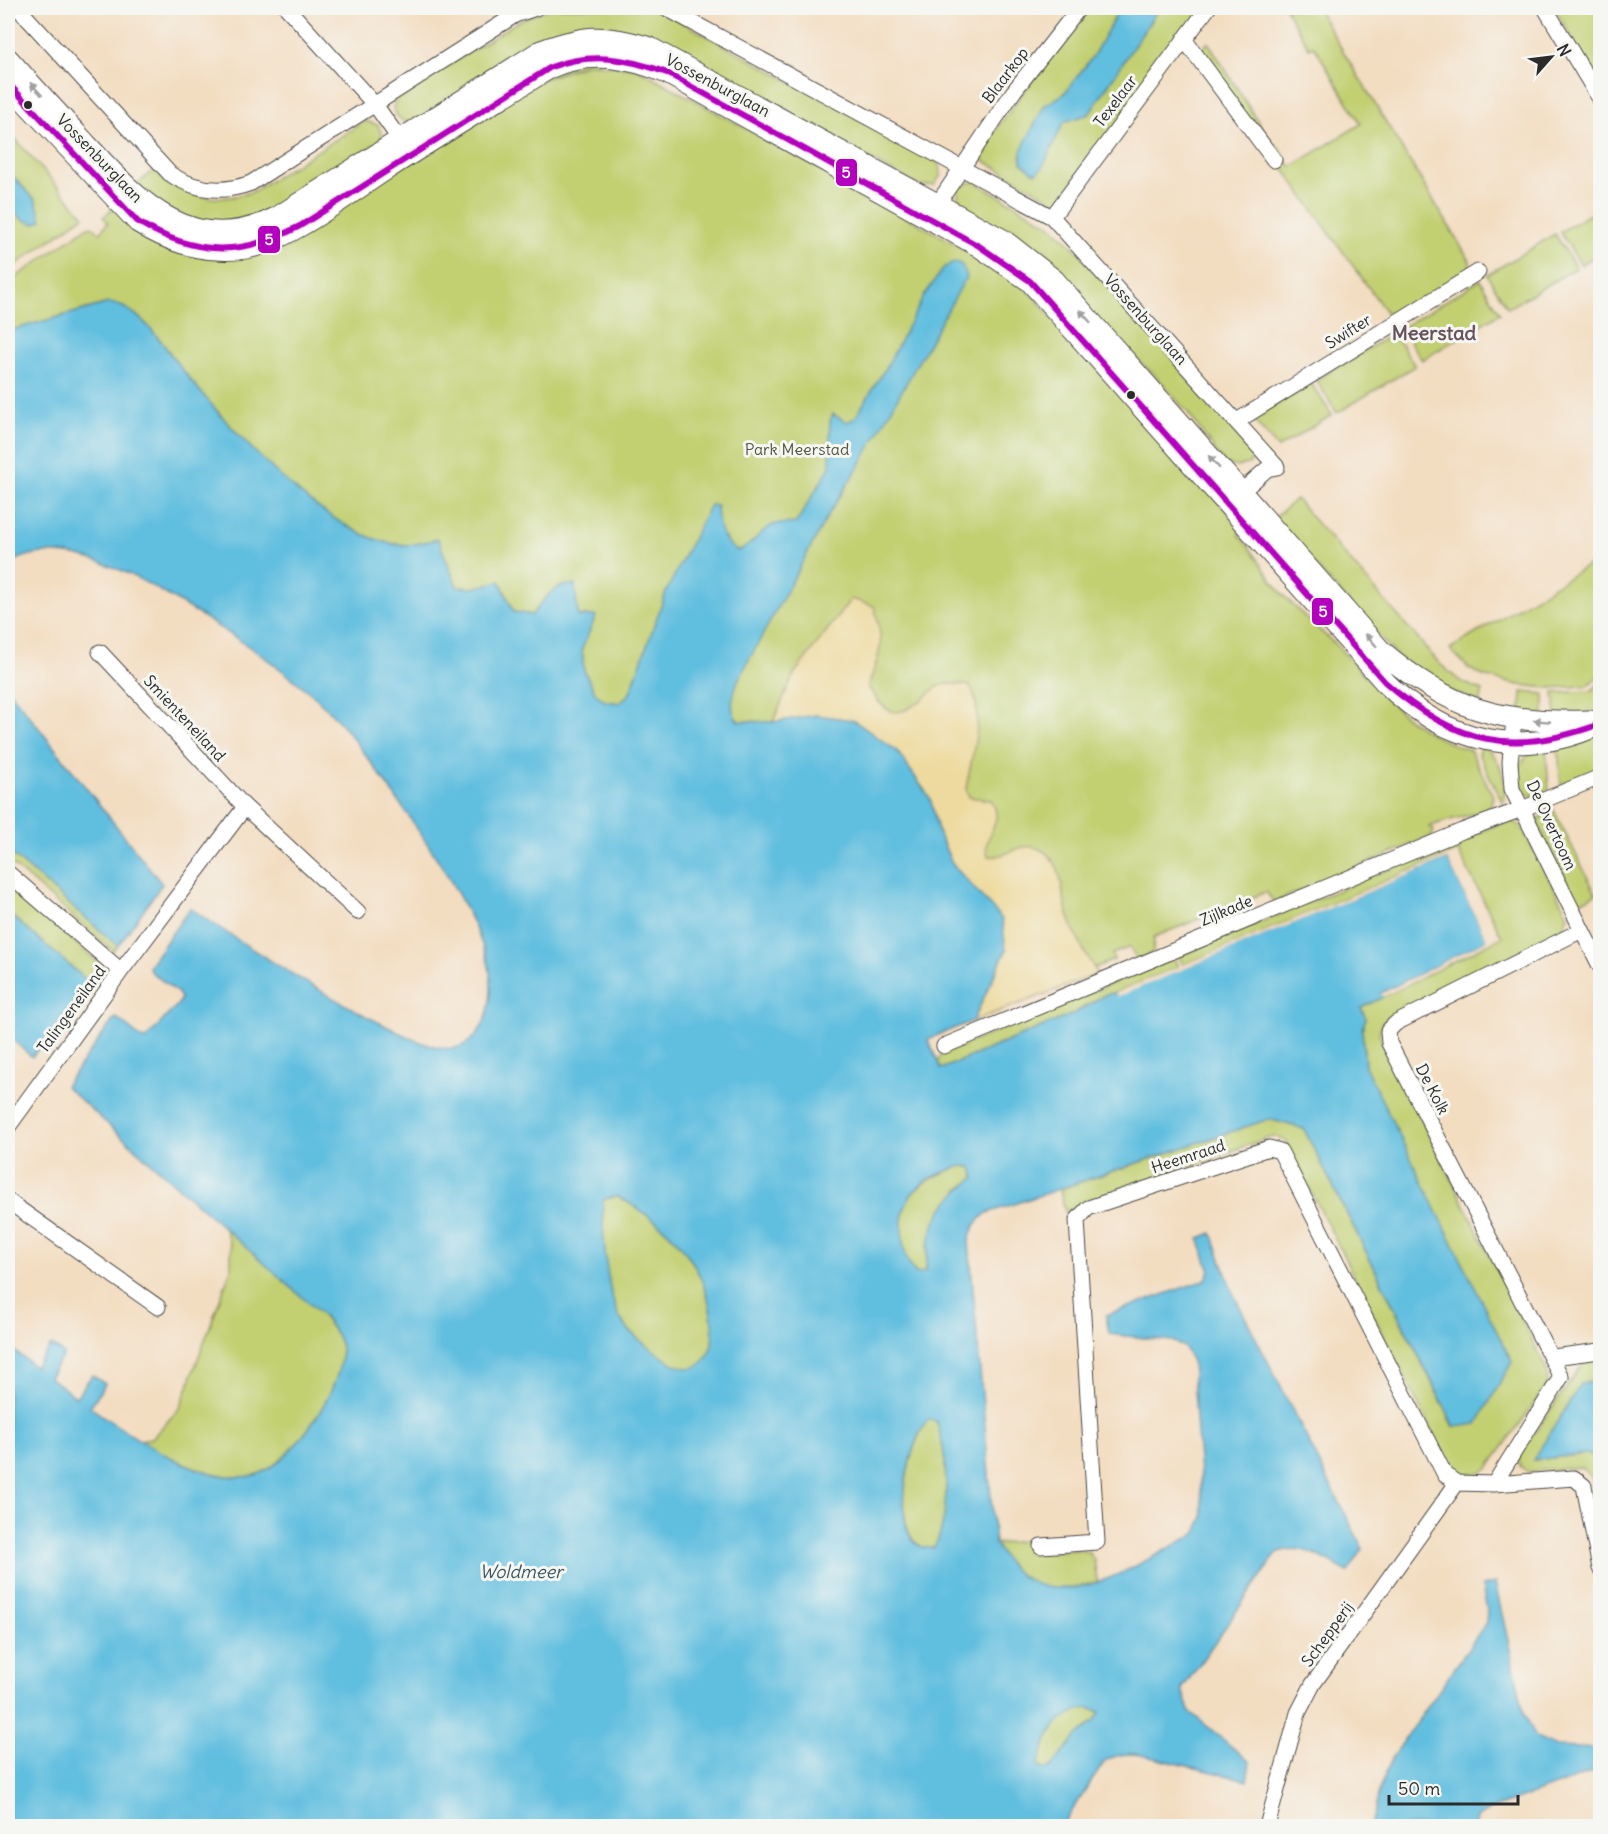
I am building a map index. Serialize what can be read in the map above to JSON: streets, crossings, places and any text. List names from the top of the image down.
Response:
{
  "streets": {
    "street": [
      "Blaarkop",
      "Vossenburglaan",
      "Texelaar",
      "Swifter",
      "Smienteneiland",
      "De Overtoom",
      "Zijlkade",
      "Talingeneiland",
      "De Kolk",
      "Heemraad",
      "Schepperij"
    ]
  },
  "crossings": [
    ["Blaarkop", "Vossenburglaan"],
    ["Vossenburglaan", "Texelaar"],
    ["Vossenburglaan", "Swifter"],
    ["Vossenburglaan", "De Overtoom"],
    ["De Overtoom", "Zijlkade"],
    ["De Overtoom", "De Kolk"],
    ["Heemraad", "Schepperij"]
  ],
  "districts": ["Meerstad"],
  "water": ["Woldmeer"],
  "parks": ["Park Meerstad"],
  "lines": ["transit line 5"],
  "scale_bar": "50 m",
  "north": "top right"
}
